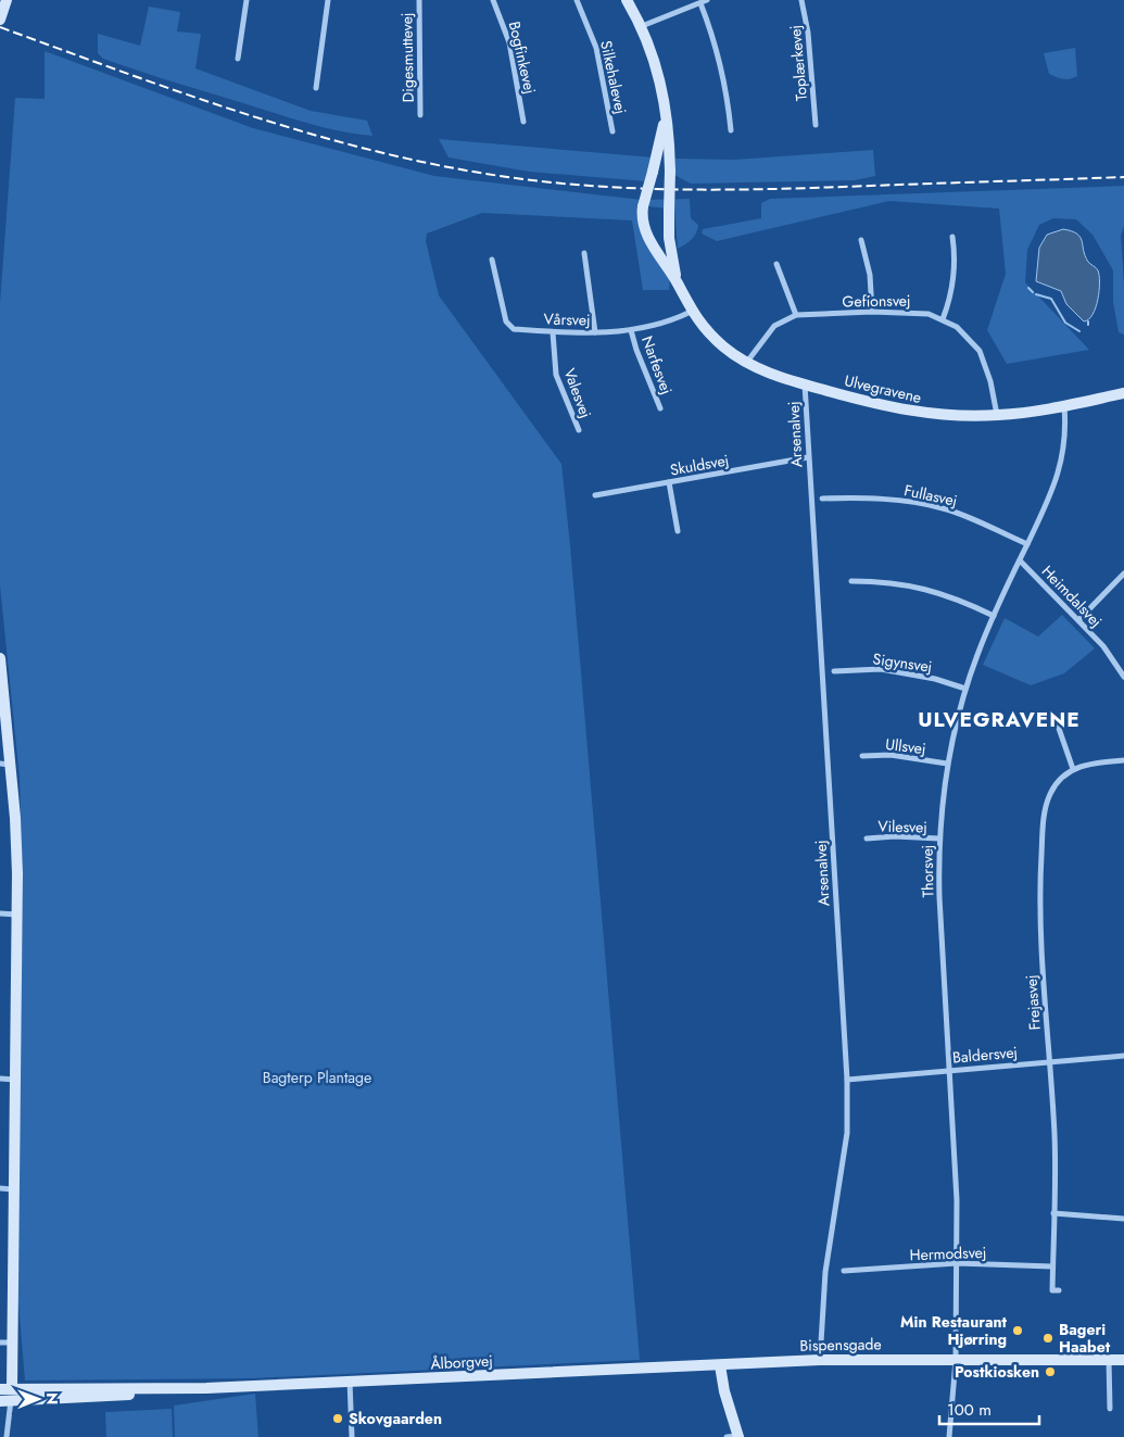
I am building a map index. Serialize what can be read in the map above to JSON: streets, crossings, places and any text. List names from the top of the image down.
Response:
{
  "streets": {
    "street": [
      "Digesmuttevej",
      "Bogfinkevej",
      "Toplærkevej",
      "Silkehalevej",
      "Gefionsvej",
      "Vårsvej",
      "Narfesvej",
      "Ulvegravene",
      "Valesvej",
      "Arsenalvej",
      "Skuldsvej",
      "Fullasvej",
      "Heimdalsvej",
      "Sigynsvej",
      "Ullsvej",
      "Vilesvej",
      "Thorsvej",
      "Frejasvej",
      "Baldersvej",
      "Hermodsvej",
      "Bispensgade",
      "Ålborgvej"
    ]
  },
  "crossings": [
    ["Gefionsvej", "Ulvegravene"],
    ["Vårsvej", "Narfesvej"],
    ["Vårsvej", "Ulvegravene"],
    ["Vårsvej", "Valesvej"],
    ["Ulvegravene", "Arsenalvej"],
    ["Ulvegravene", "Thorsvej"],
    ["Arsenalvej", "Skuldsvej"],
    ["Arsenalvej", "Baldersvej"],
    ["Arsenalvej", "Bispensgade"],
    ["Fullasvej", "Thorsvej"],
    ["Heimdalsvej", "Thorsvej"],
    ["Sigynsvej", "Thorsvej"],
    ["Ullsvej", "Thorsvej"],
    ["Vilesvej", "Thorsvej"],
    ["Thorsvej", "Baldersvej"],
    ["Thorsvej", "Hermodsvej"],
    ["Thorsvej", "Bispensgade"],
    ["Frejasvej", "Baldersvej"],
    ["Frejasvej", "Hermodsvej"],
    ["Bispensgade", "Ålborgvej"]
  ],
  "districts": ["ULVEGRAVENE"],
  "parks": ["Bagterp Plantage"],
  "places": [
    "Min Restaurant Hjørring",
    "Bageri Haabet",
    "Postkiosken",
    "Skovgaarden"
  ],
  "scale_bar": "100 m",
  "north": "right"
}
